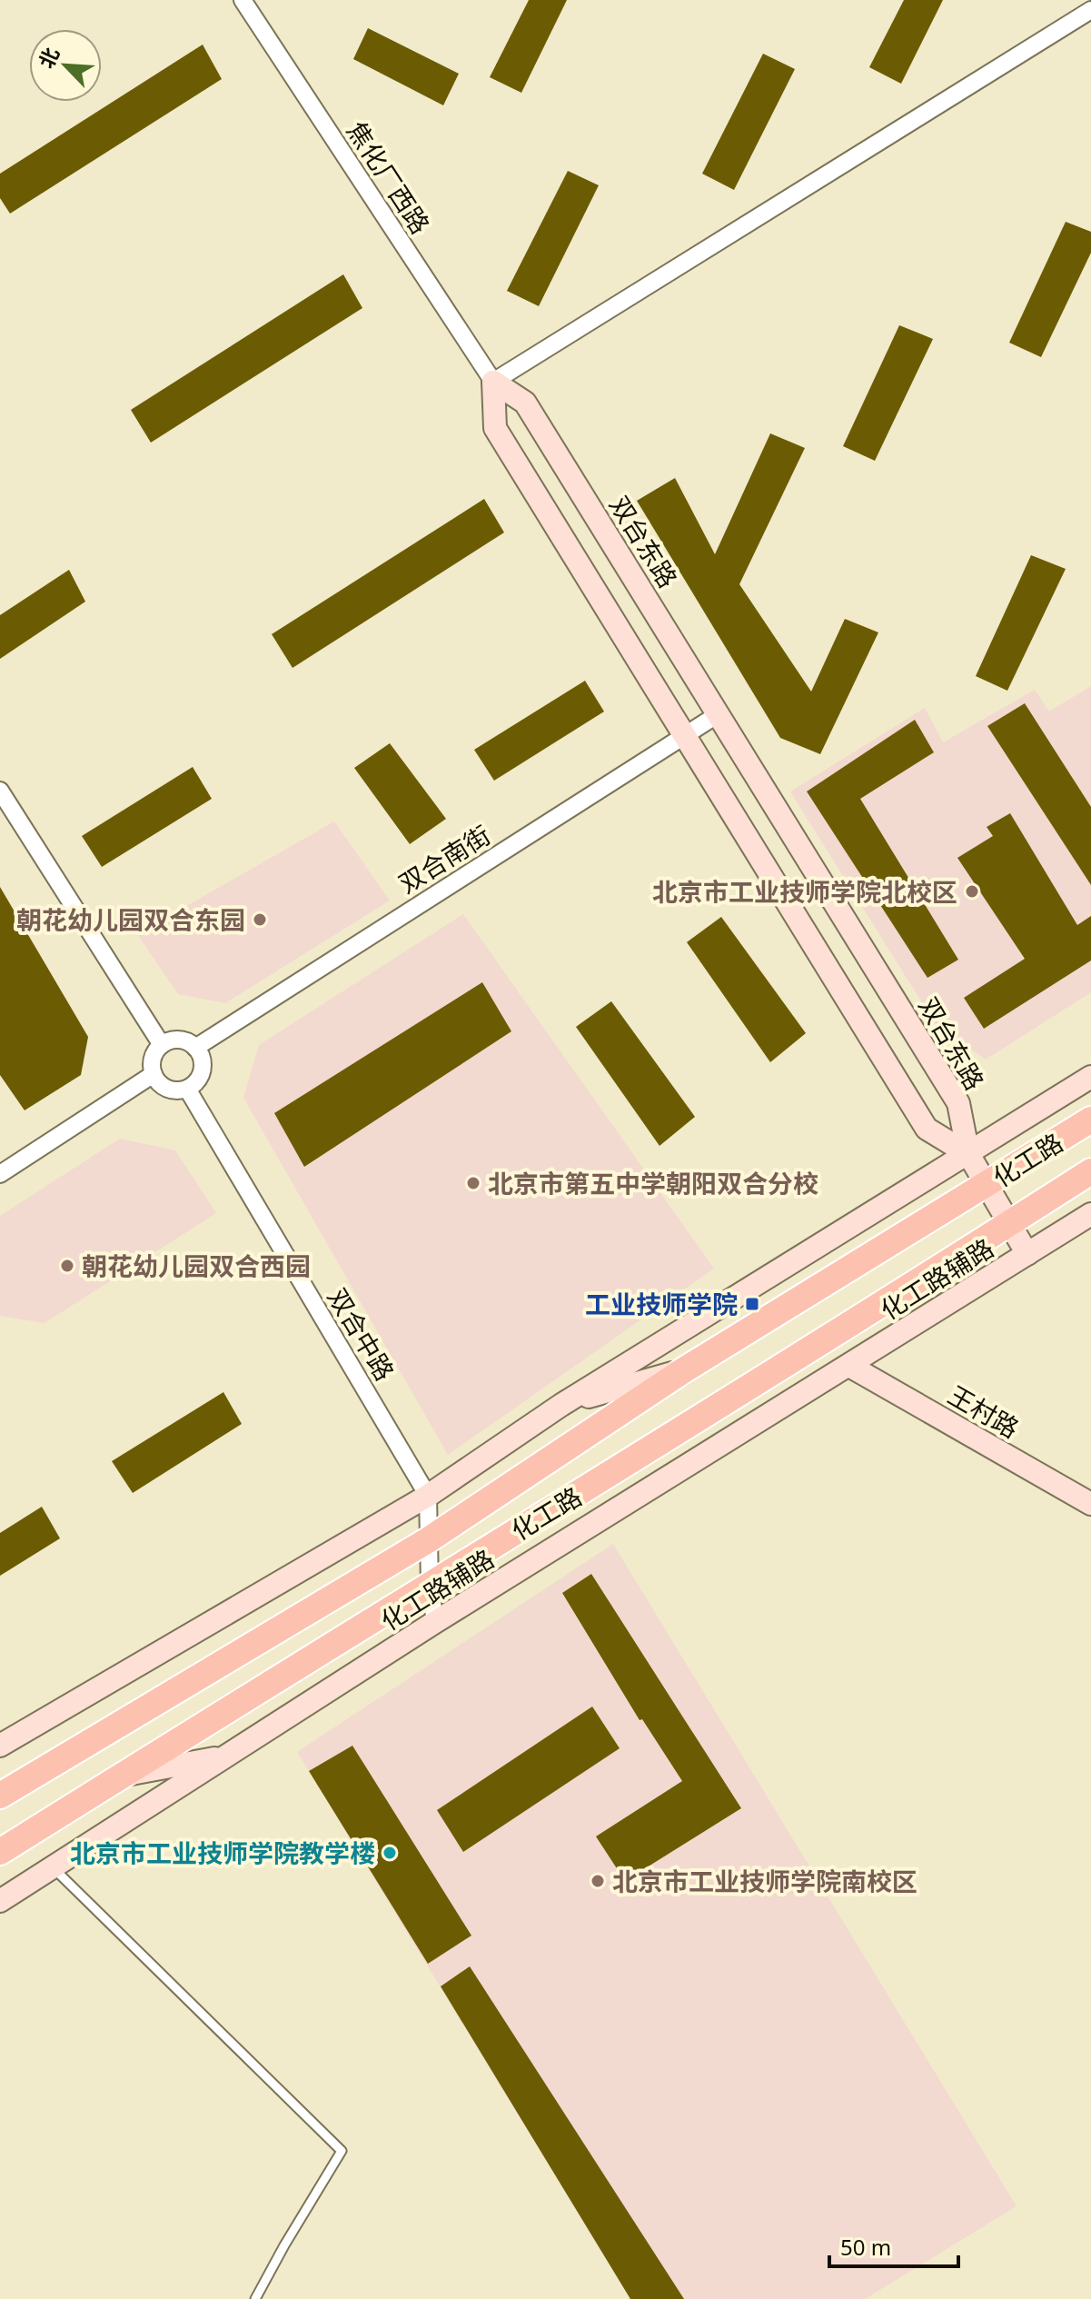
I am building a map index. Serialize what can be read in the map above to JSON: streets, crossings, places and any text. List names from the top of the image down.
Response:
{
  "streets": {
    "main road": ["化工路"],
    "street": [
      "焦化厂西路",
      "双台东路",
      "双合南街",
      "化工路辅路",
      "双合中路",
      "王村路"
    ]
  },
  "crossings": [
    ["焦化厂西路", "双台东路"],
    ["双台东路", "双合南街"],
    ["双合南街", "双合中路"],
    ["化工路辅路", "王村路"]
  ],
  "places": {
    "other": [
      "北京市工业技师学院北校区",
      "朝花幼儿园双合东园",
      "北京市第五中学朝阳双合分校",
      "朝花幼儿园双合西园",
      "北京市工业技师学院教学楼",
      "北京市工业技师学院南校区"
    ],
    "transit": ["工业技师学院"]
  },
  "scale_bar": "50 m",
  "north": "top left"
}
